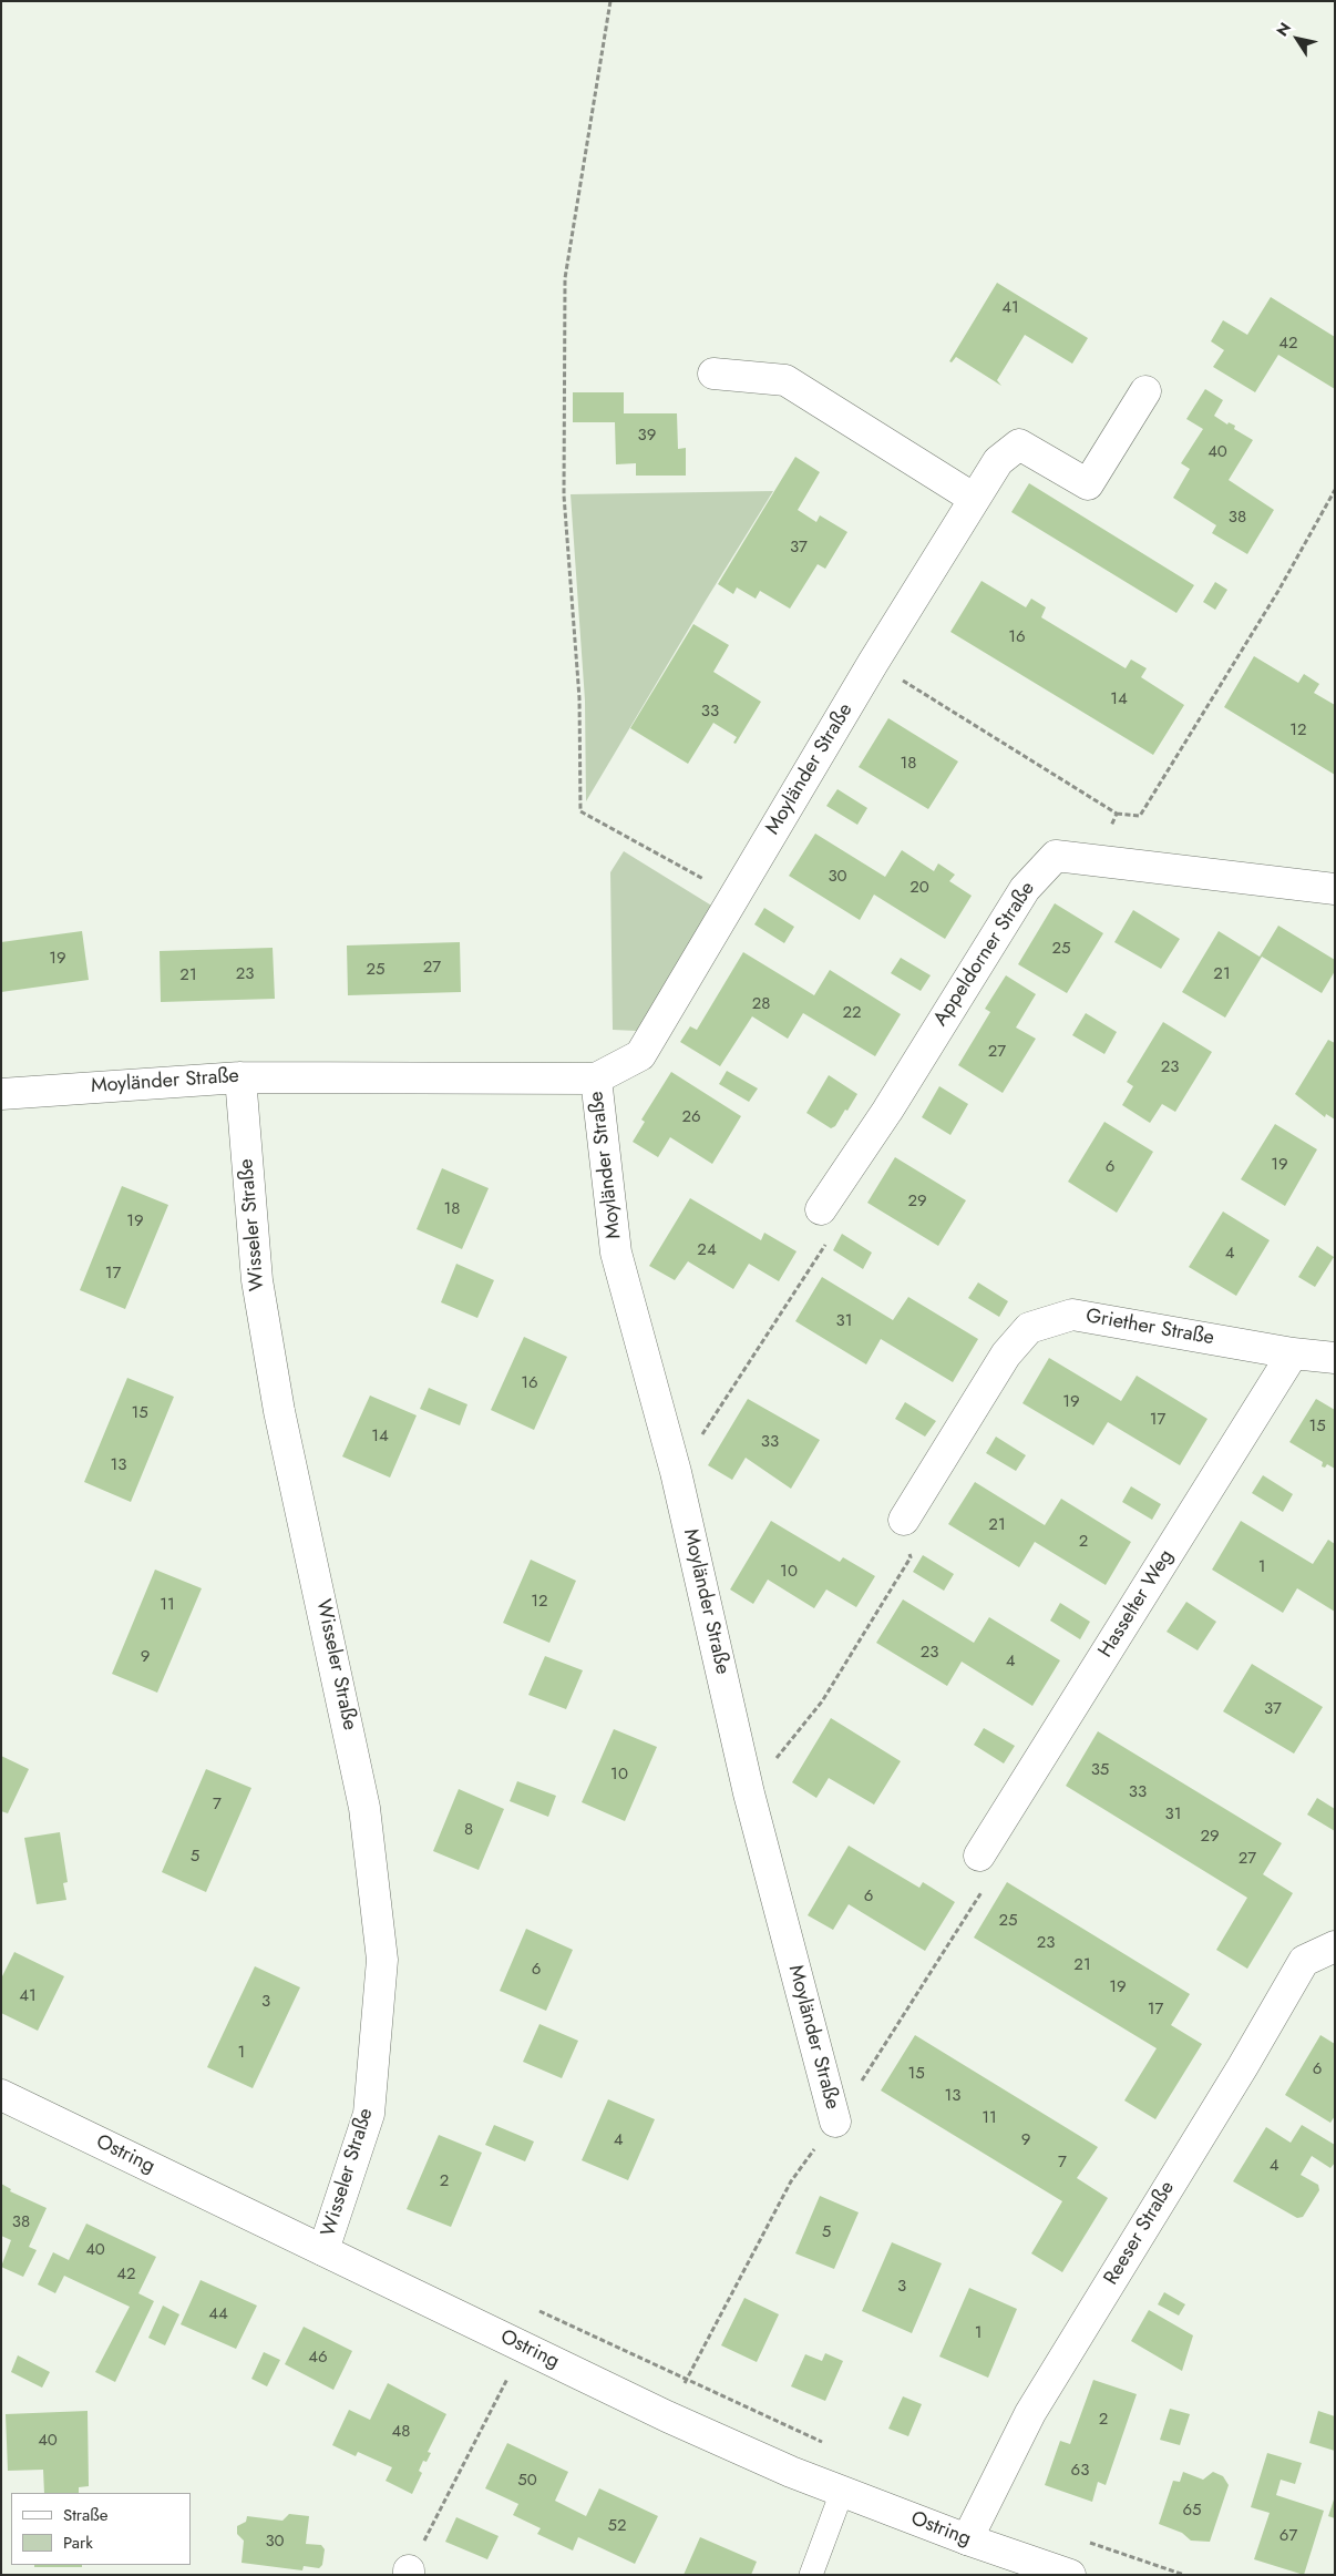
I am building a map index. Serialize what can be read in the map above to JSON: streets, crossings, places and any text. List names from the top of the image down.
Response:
{
  "streets": {
    "street": [
      "Moyländer Straße",
      "Appeldorner Straße",
      "Wisseler Straße",
      "Griether Straße",
      "Hasselter Weg",
      "Ostring",
      "Reeser Straße"
    ]
  },
  "crossings": [
    ["Moyländer Straße", "Wisseler Straße"],
    ["Wisseler Straße", "Ostring"],
    ["Griether Straße", "Hasselter Weg"],
    ["Ostring", "Reeser Straße"]
  ],
  "house_numbers": [
    "41",
    "42",
    "39",
    "40",
    "38",
    "37",
    "16",
    "14",
    "33",
    "12",
    "18",
    "30",
    "20",
    "25",
    "19",
    "27",
    "25",
    "23",
    "21",
    "21",
    "28",
    "22",
    "27",
    "23",
    "26",
    "19",
    "6",
    "29",
    "18",
    "19",
    "24",
    "4",
    "17",
    "31",
    "16",
    "19",
    "15",
    "17",
    "15",
    "14",
    "33",
    "13",
    "21",
    "2",
    "1",
    "10",
    "12",
    "11",
    "23",
    "9",
    "4",
    "37",
    "35",
    "10",
    "33",
    "7",
    "31",
    "8",
    "29",
    "5",
    "27",
    "6",
    "25",
    "23",
    "21",
    "6",
    "19",
    "41",
    "3",
    "17",
    "1",
    "6",
    "15",
    "13",
    "11",
    "4",
    "9",
    "7",
    "4",
    "2",
    "38",
    "5",
    "40",
    "42",
    "3",
    "44",
    "1",
    "46",
    "2",
    "48",
    "40",
    "63",
    "50",
    "65",
    "52",
    "67",
    "30"
  ],
  "legend": ["Straße", "Park"],
  "north": "top left"
}
